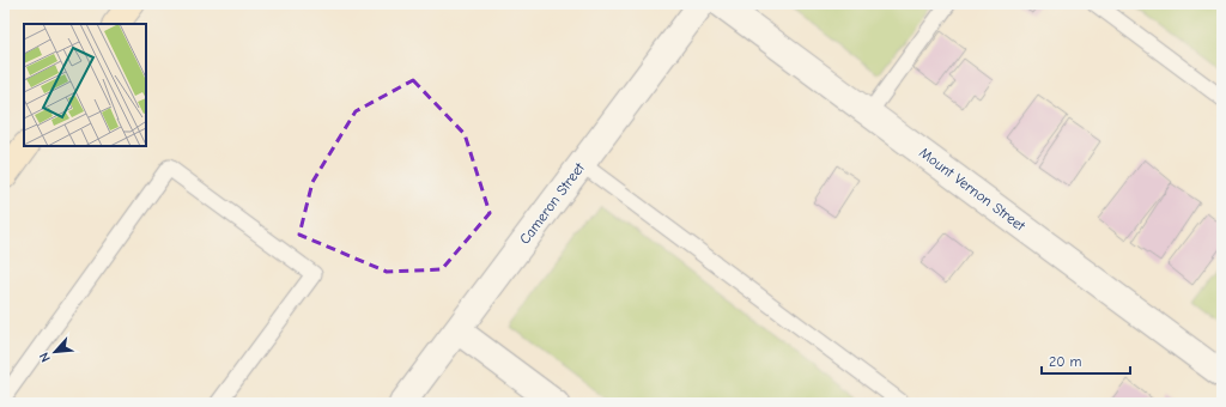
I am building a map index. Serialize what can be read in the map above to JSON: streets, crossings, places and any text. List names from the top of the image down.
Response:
{
  "streets": {
    "street": ["Mount Vernon Street", "Cameron Street"]
  },
  "scale_bar": "20 m",
  "north": "bottom left"
}
